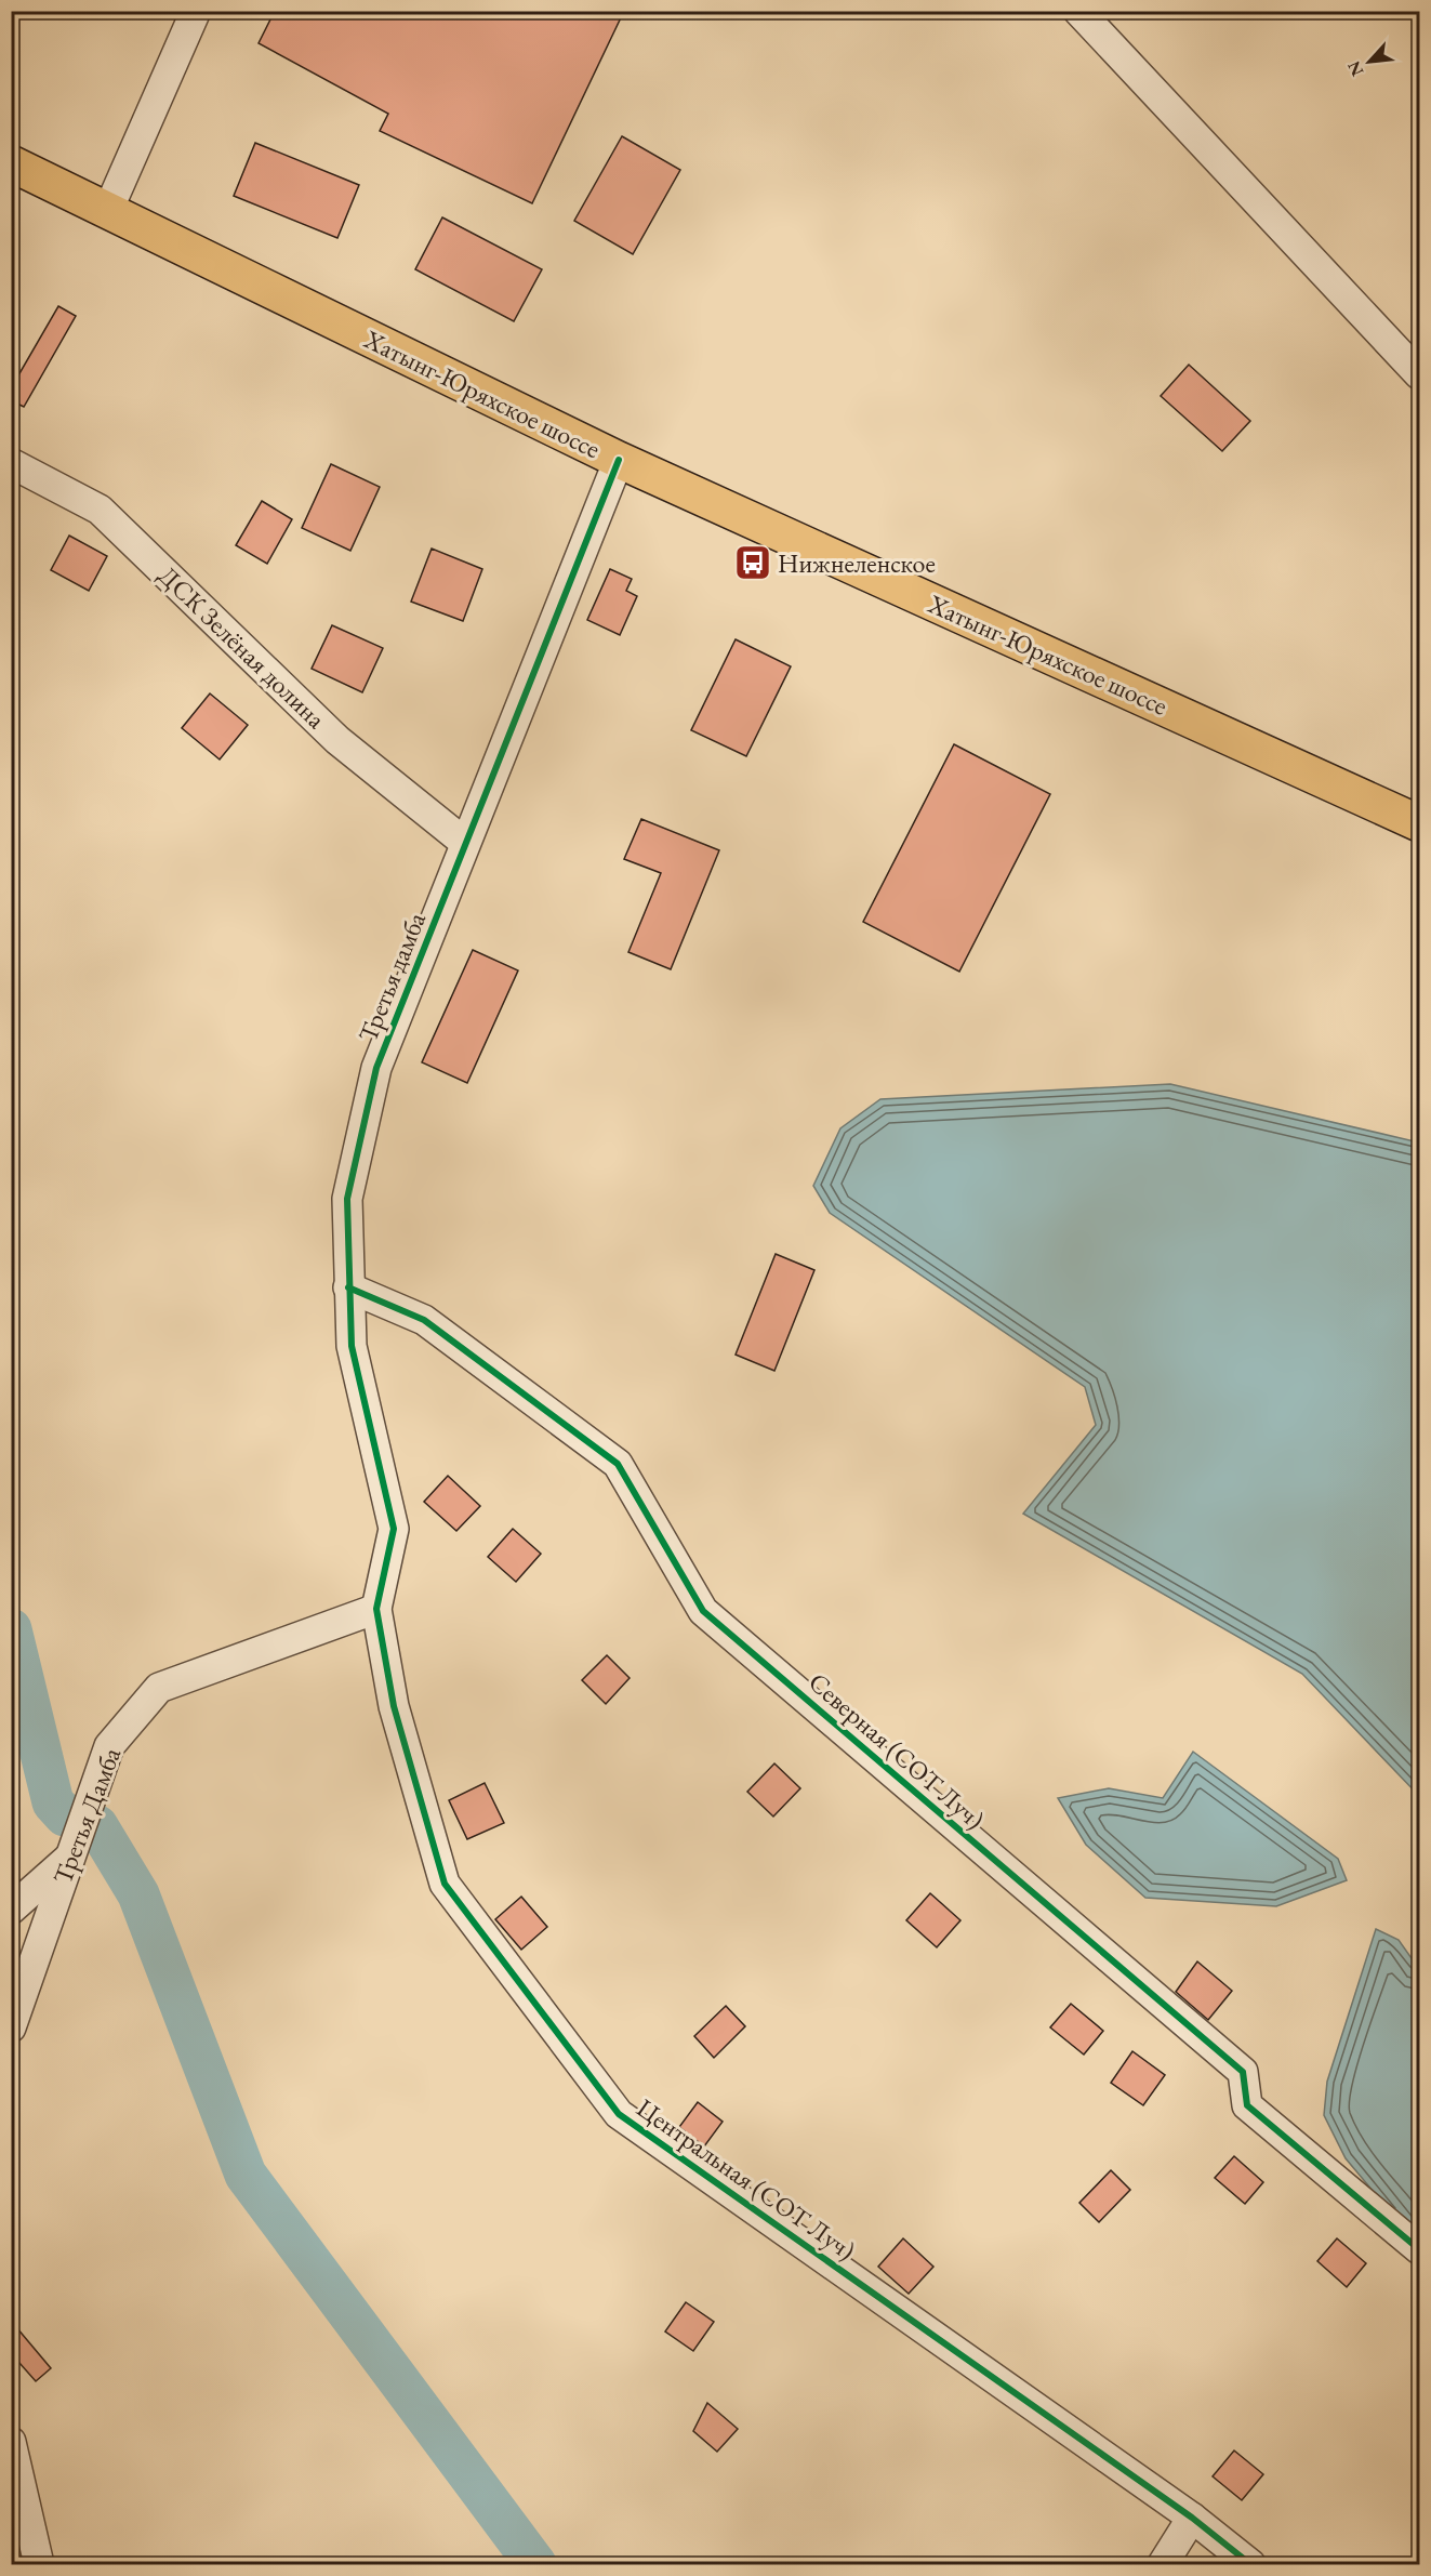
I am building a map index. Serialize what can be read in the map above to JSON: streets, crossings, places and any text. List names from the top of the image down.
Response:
{
  "streets": {
    "main road": ["Хатынг-Юряхское шоссе"],
    "street": [
      "ДСК Зелёная долина",
      "Третья дамба",
      "Северная (СОТ Луч)",
      "Третья Дамба",
      "Центральная (СОТ Луч)"
    ]
  },
  "crossings": [
    ["Хатынг-Юряхское шоссе", "Третья дамба"],
    ["ДСК Зелёная долина", "Третья дамба"],
    ["Третья дамба", "Северная (СОТ Луч)"],
    ["Третья дамба", "Третья Дамба"],
    ["Третья дамба", "Центральная (СОТ Луч)"],
    ["Третья Дамба", "Центральная (СОТ Луч)"]
  ],
  "places": {
    "bus stop": ["Нижнеленское"]
  },
  "north": "bottom left"
}
